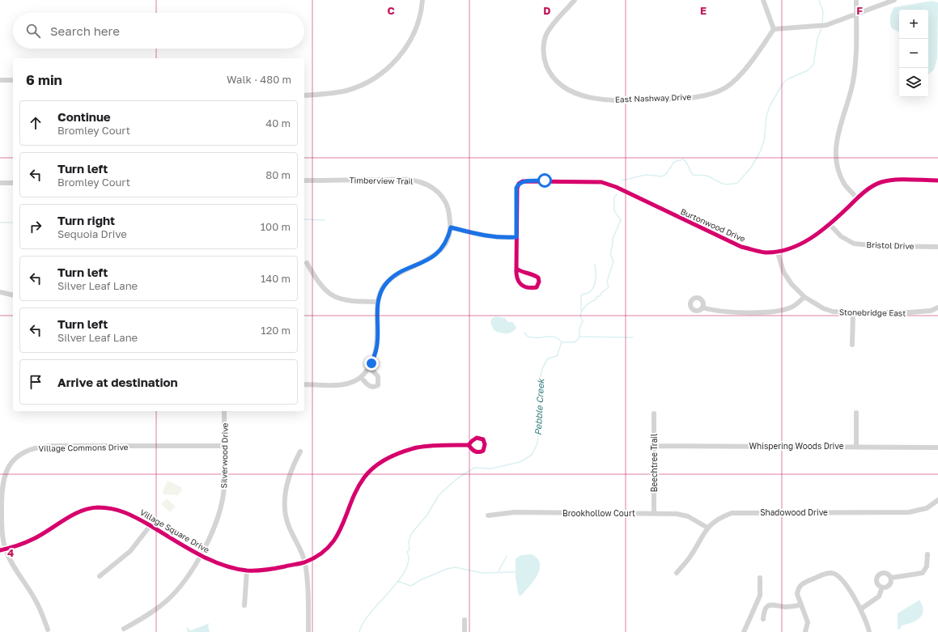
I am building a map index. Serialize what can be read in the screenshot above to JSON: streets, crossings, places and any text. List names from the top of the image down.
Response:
{
  "streets": {
    "street": [
      "East Nashway Drive",
      "Timberview Trail",
      "Burtonwood Drive",
      "Bristol Drive",
      "Stonebridge East",
      "Whispering Woods Drive",
      "Village Commons Drive",
      "Silverwood Drive",
      "Beechtree Trail",
      "Shadowood Drive",
      "Brookhollow Court",
      "Village Square Drive"
    ]
  },
  "crossings": [
    ["Burtonwood Drive", "Bristol Drive"],
    ["Burtonwood Drive", "Stonebridge East"],
    ["Whispering Woods Drive", "Beechtree Trail"],
    ["Village Commons Drive", "Silverwood Drive"],
    ["Village Commons Drive", "Village Square Drive"],
    ["Silverwood Drive", "Village Square Drive"],
    ["Beechtree Trail", "Brookhollow Court"],
    ["Shadowood Drive", "Brookhollow Court"]
  ],
  "water": ["Pebble Creek"],
  "page": {
    "map_buttons": ["+", "−"],
    "search": "Search here",
    "heading": ["6 min", "Walk · 480 m"],
    "list": [
      ["Continue", "Bromley Court", "40 m"],
      ["Turn left", "Bromley Court", "80 m"],
      ["Turn right", "Sequoia Drive", "100 m"],
      ["Turn left", "Silver Leaf Lane", "140 m"],
      ["Turn left", "Silver Leaf Lane", "120 m"],
      "Arrive at destination"
    ]
  },
  "grid": {
    "columns": [
      "C",
      "D",
      "E",
      "F"
    ],
    "rows": ["4"]
  }
}
